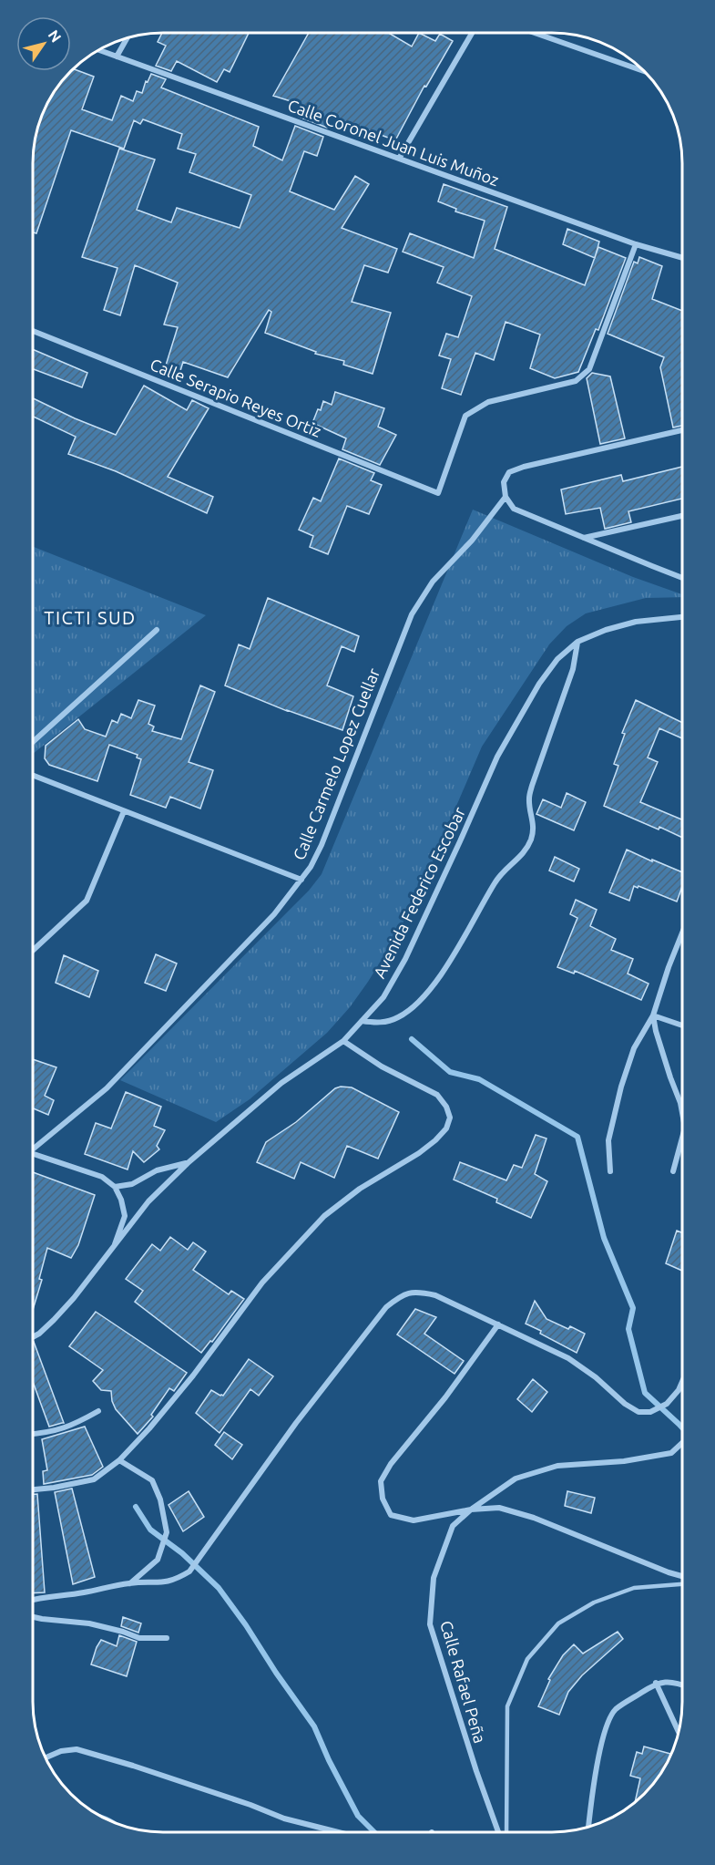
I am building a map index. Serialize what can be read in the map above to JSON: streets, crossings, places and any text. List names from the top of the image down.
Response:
{
  "streets": {
    "street": [
      "Calle Coronel Juan Luis Muñoz",
      "Calle Serapio Reyes Ortiz",
      "Calle Carmelo Lopez Cuellar",
      "Avenida Federico Escobar",
      "Calle Rafael Peña"
    ]
  },
  "crossings": [
    ["Calle Coronel Juan Luis Muñoz", "Calle Serapio Reyes Ortiz"]
  ],
  "districts": ["TICTI SUD"],
  "north": "top right"
}
